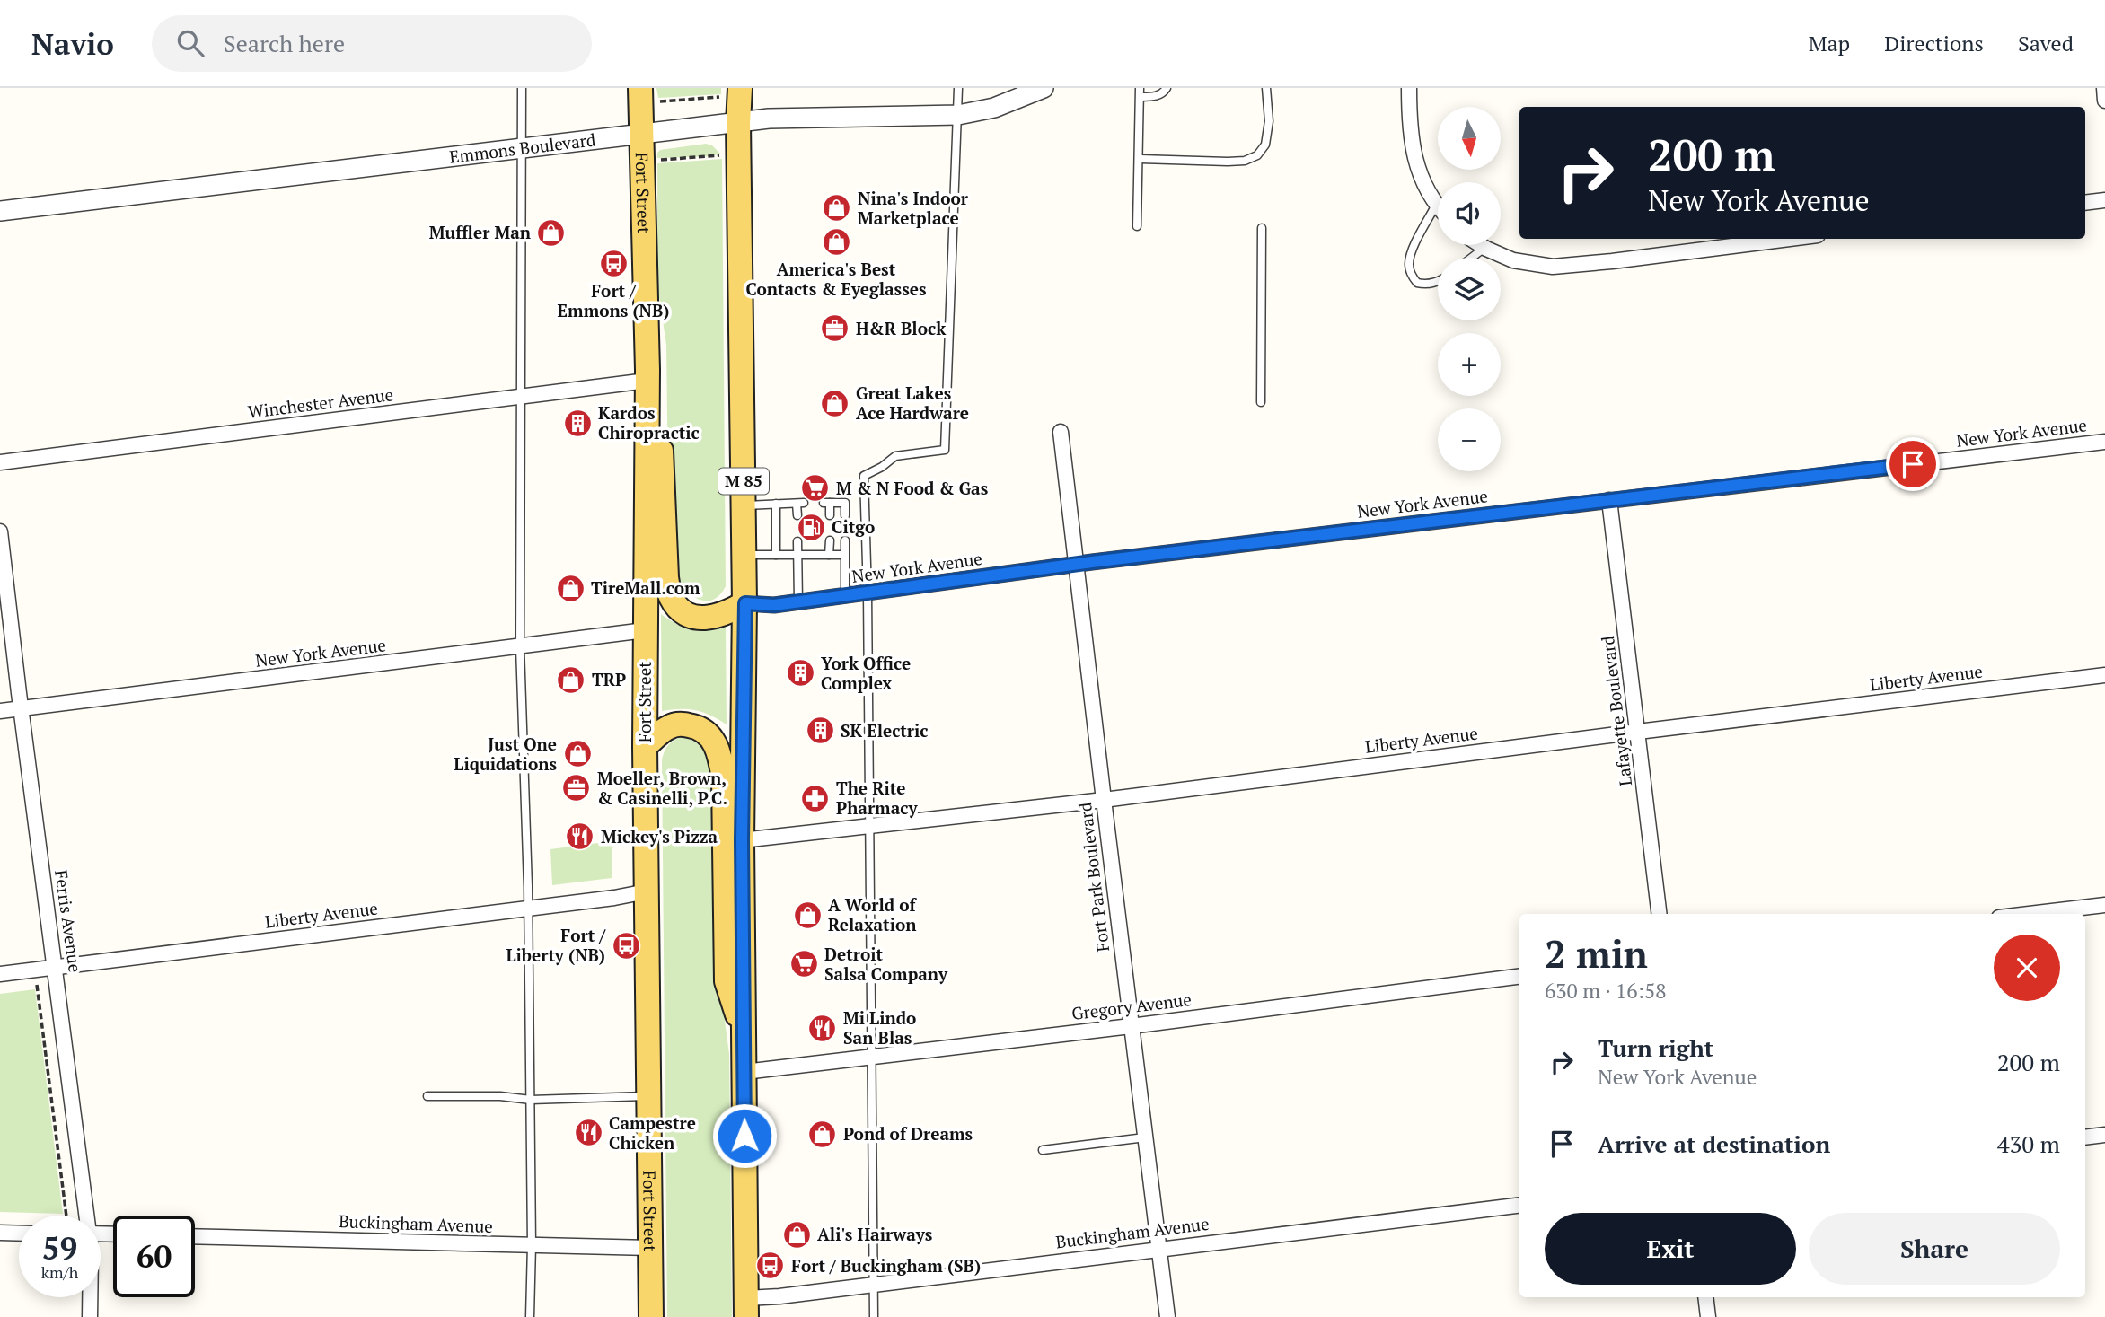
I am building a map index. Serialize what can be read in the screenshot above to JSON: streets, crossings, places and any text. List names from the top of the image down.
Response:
{
  "streets": {
    "main road": ["Fort Street", "M 85"],
    "street": [
      "Emmons Boulevard",
      "Winchester Avenue",
      "New York Avenue",
      "Liberty Avenue",
      "Lafayette Boulevard",
      "Fort Park Boulevard",
      "Ferris Avenue",
      "Gregory Avenue",
      "Buckingham Avenue"
    ]
  },
  "crossings": [
    ["Emmons Boulevard", "Fort Street"],
    ["Emmons Boulevard", "M 85"],
    ["Fort Street", "Winchester Avenue"],
    ["Fort Street", "New York Avenue"],
    ["Fort Street", "Liberty Avenue"],
    ["Fort Street", "Buckingham Avenue"],
    ["New York Avenue", "M 85"],
    ["New York Avenue", "Lafayette Boulevard"],
    ["New York Avenue", "Fort Park Boulevard"],
    ["New York Avenue", "Ferris Avenue"],
    ["M 85", "Liberty Avenue"],
    ["M 85", "Gregory Avenue"],
    ["M 85", "Buckingham Avenue"],
    ["Liberty Avenue", "Lafayette Boulevard"],
    ["Liberty Avenue", "Fort Park Boulevard"],
    ["Liberty Avenue", "Ferris Avenue"],
    ["Fort Park Boulevard", "Gregory Avenue"],
    ["Fort Park Boulevard", "Buckingham Avenue"]
  ],
  "places": {
    "shop": [
      "Nina's Indoor Marketplace",
      "Muffler Man",
      "America's Best Contacts & Eyeglasses",
      "Great Lakes Ace Hardware",
      "TireMall.com",
      "TRP",
      "Just One Liquidations",
      "A World of Relaxation",
      "Pond of Dreams",
      "Ali's Hairways"
    ],
    "bus stop": ["Fort / Emmons (NB)", "Fort / Liberty (NB)", "Fort / Buckingham (SB)"],
    "office": ["H&R Block", "Moeller, Brown, & Casinelli, P.C."],
    "building": ["Kardos Chiropractic", "York Office Complex", "SK Electric"],
    "supermarket": ["M & N Food & Gas", "Detroit Salsa Company"],
    "fuel station": ["Citgo"],
    "pharmacy": ["The Rite Pharmacy"],
    "restaurant": ["Mickey's Pizza", "Mi Lindo San Blas", "Campestre Chicken"]
  },
  "north": "bottom",
  "page": {
    "header": "Navio",
    "search": "Search here",
    "nav": ["Map", "Directions", "Saved"],
    "map_buttons": ["+", "−"],
    "turn": ["200 m", "New York Avenue"],
    "heading": ["2 min", "630 m · 16:58"],
    "list": [
      {
        "name": "Turn right",
        "note": "New York Avenue",
        "value": "200 m"
      },
      {
        "name": "Arrive at destination",
        "value": "430 m"
      }
    ],
    "buttons": ["Exit", "Share"],
    "speed": "59 km/h",
    "limit": "60"
  }
}
